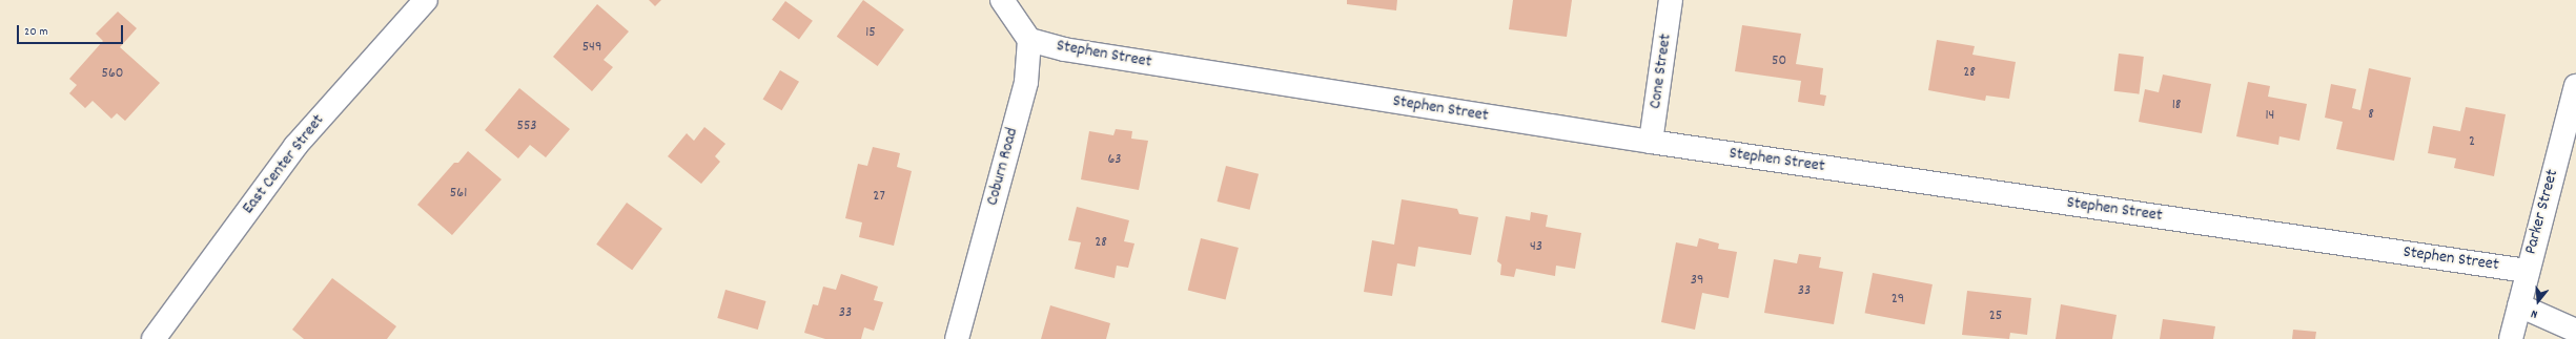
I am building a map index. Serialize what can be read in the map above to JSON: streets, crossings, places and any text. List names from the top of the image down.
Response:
{
  "streets": {
    "street": [
      "Stephen Street",
      "Cone Street",
      "East Center Street",
      "Coburn Road",
      "Parker Street"
    ]
  },
  "crossings": [
    ["Stephen Street", "Cone Street"],
    ["Stephen Street", "Coburn Road"],
    ["Stephen Street", "Parker Street"]
  ],
  "house_numbers": [
    "15",
    "549",
    "50",
    "28",
    "560",
    "18",
    "8",
    "14",
    "553",
    "2",
    "63",
    "561",
    "27",
    "28",
    "43",
    "39",
    "33",
    "29",
    "33",
    "25"
  ],
  "scale_bar": "20 m",
  "north": "bottom"
}
